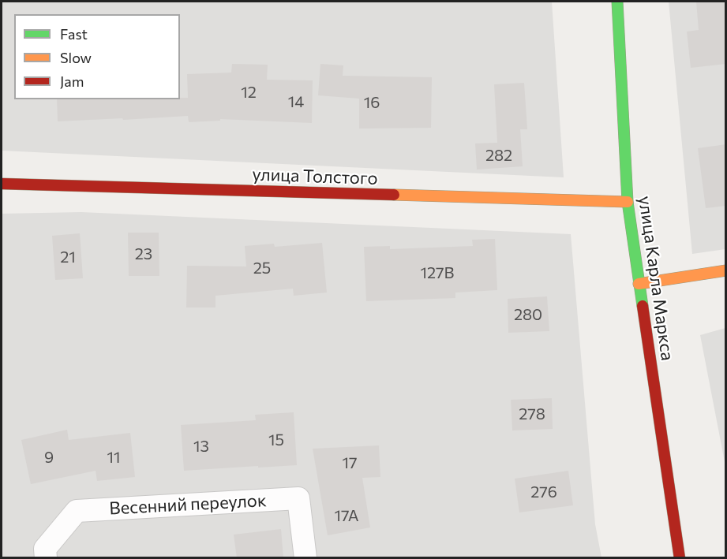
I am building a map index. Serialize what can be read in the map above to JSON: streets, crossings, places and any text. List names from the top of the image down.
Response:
{
  "streets": {
    "street": ["улица Толстого", "улица Карла Маркса", "Весенний переулок"]
  },
  "crossings": [
    ["улица Толстого", "улица Карла Маркса"]
  ],
  "house_numbers": [
    "12",
    "14",
    "16",
    "282",
    "23",
    "21",
    "25",
    "127В",
    "280",
    "278",
    "15",
    "13",
    "9",
    "11",
    "17",
    "276",
    "17А"
  ],
  "legend": ["Fast", "Slow", "Jam"]
}
